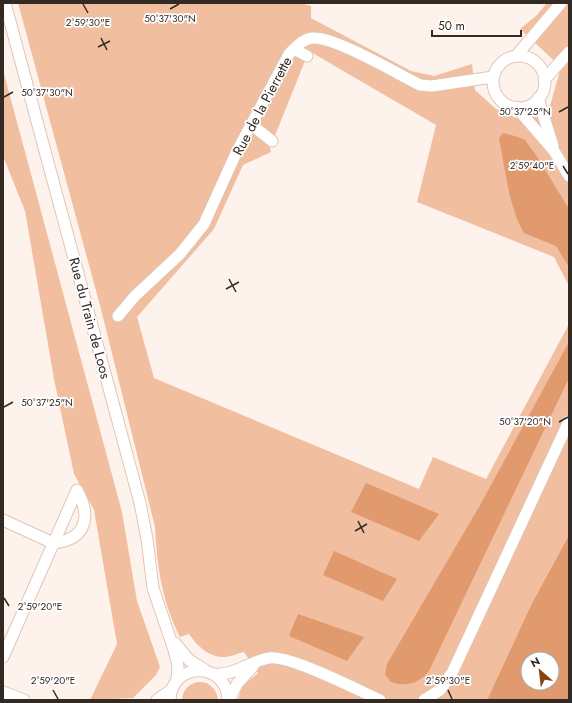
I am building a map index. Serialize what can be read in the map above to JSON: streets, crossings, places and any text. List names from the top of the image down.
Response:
{
  "streets": {
    "street": ["Rue de la Pierrette", "Rue du Train de Loos"]
  },
  "scale_bar": "50 m",
  "north": "top left",
  "coordinates": [
    "50°37'30\"N",
    "2°59'30\"E",
    "50°37'25\"N",
    "2°59'40\"E",
    "50°37'20\"N",
    "2°59'20\"E"
  ]
}
